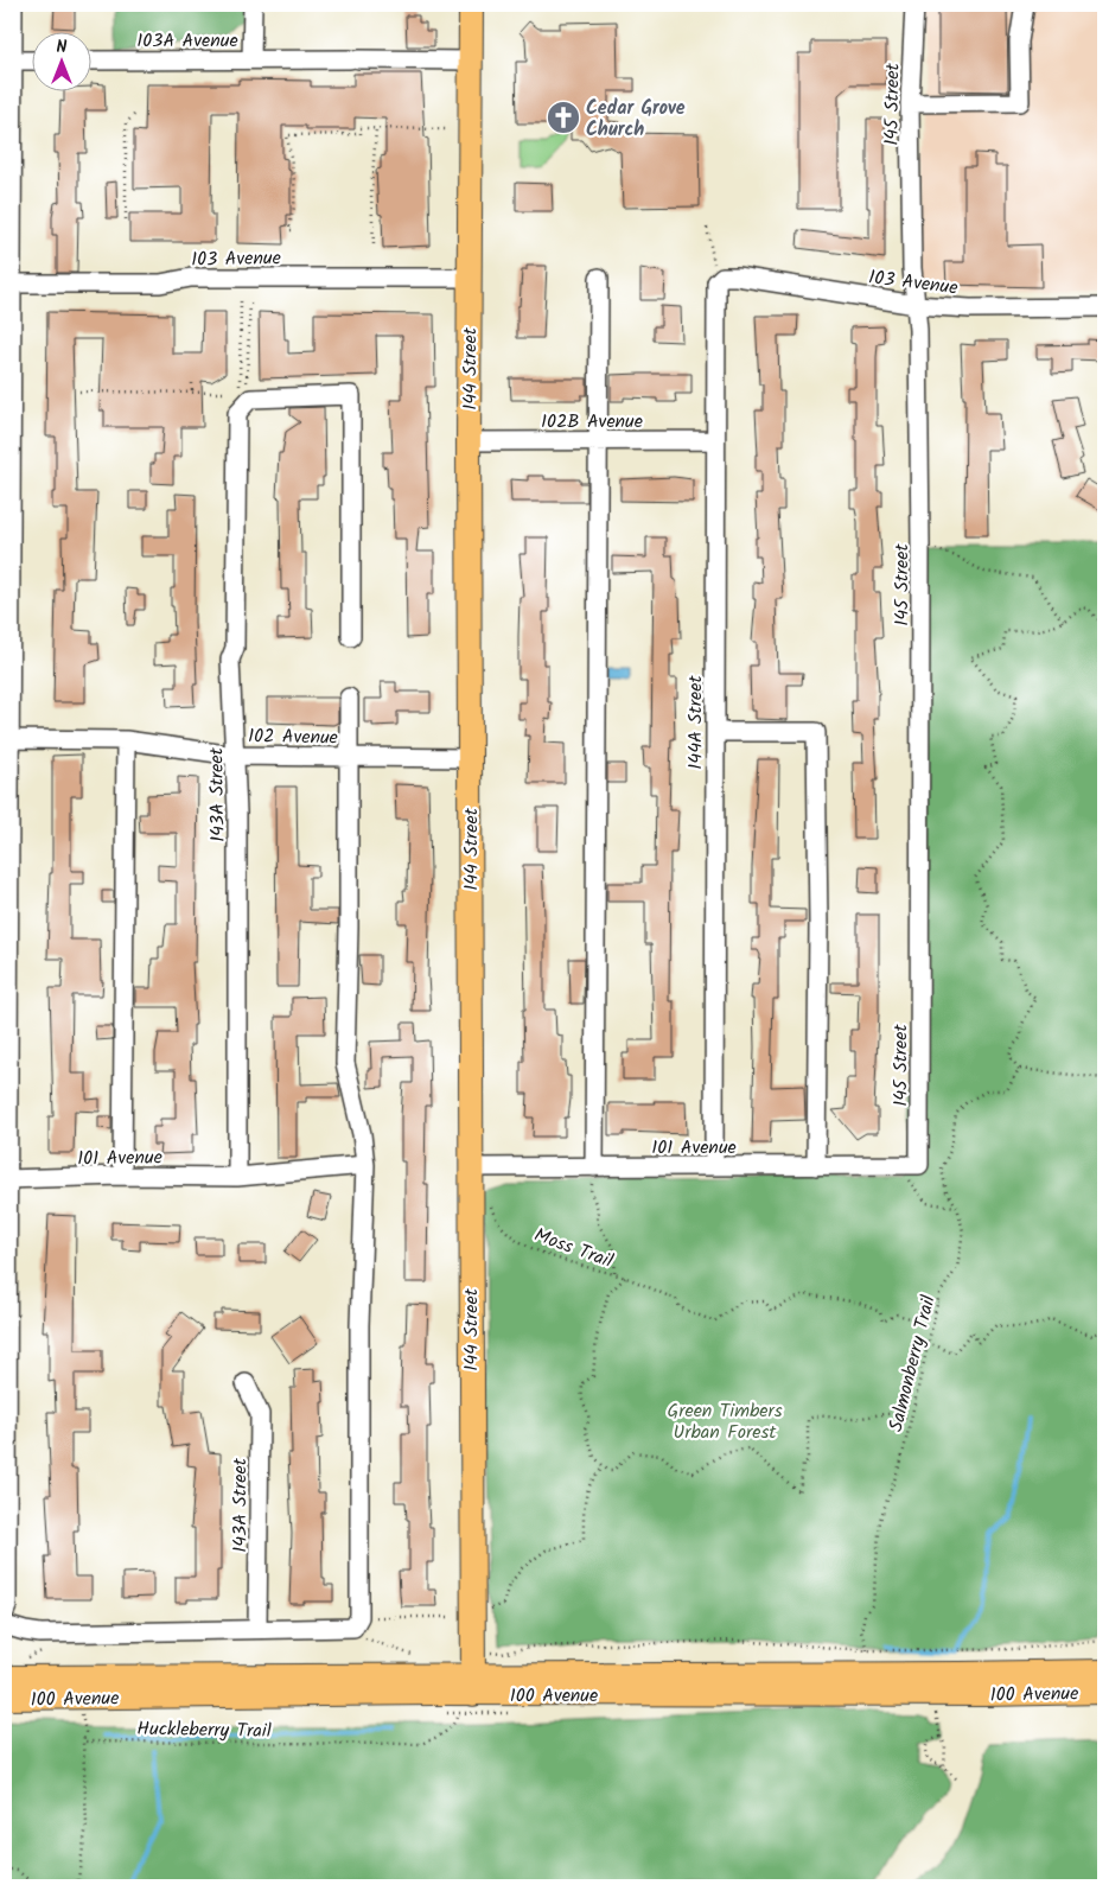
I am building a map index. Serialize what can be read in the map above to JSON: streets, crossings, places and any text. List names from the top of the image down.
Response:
{
  "streets": {
    "main road": ["144 Street", "100 Avenue"],
    "street": [
      "103A Avenue",
      "145 Street",
      "103 Avenue",
      "102B Avenue",
      "144A Street",
      "102 Avenue",
      "143A Street",
      "101 Avenue"
    ],
    "path": ["Moss Trail", "Salmonberry Trail", "Huckleberry Trail"]
  },
  "crossings": [
    ["103A Avenue", "144 Street"],
    ["145 Street", "103 Avenue"],
    ["145 Street", "101 Avenue"],
    ["103 Avenue", "144 Street"],
    ["103 Avenue", "144A Street"],
    ["144 Street", "102B Avenue"],
    ["144 Street", "102 Avenue"],
    ["144 Street", "101 Avenue"],
    ["144 Street", "100 Avenue"],
    ["102B Avenue", "144A Street"],
    ["144A Street", "101 Avenue"],
    ["102 Avenue", "143A Street"],
    ["143A Street", "101 Avenue"],
    ["Moss Trail", "Salmonberry Trail"]
  ],
  "parks": ["Green Timbers Urban Forest"],
  "places": {
    "church": ["Cedar Grove Church"]
  },
  "north": "top"
}
